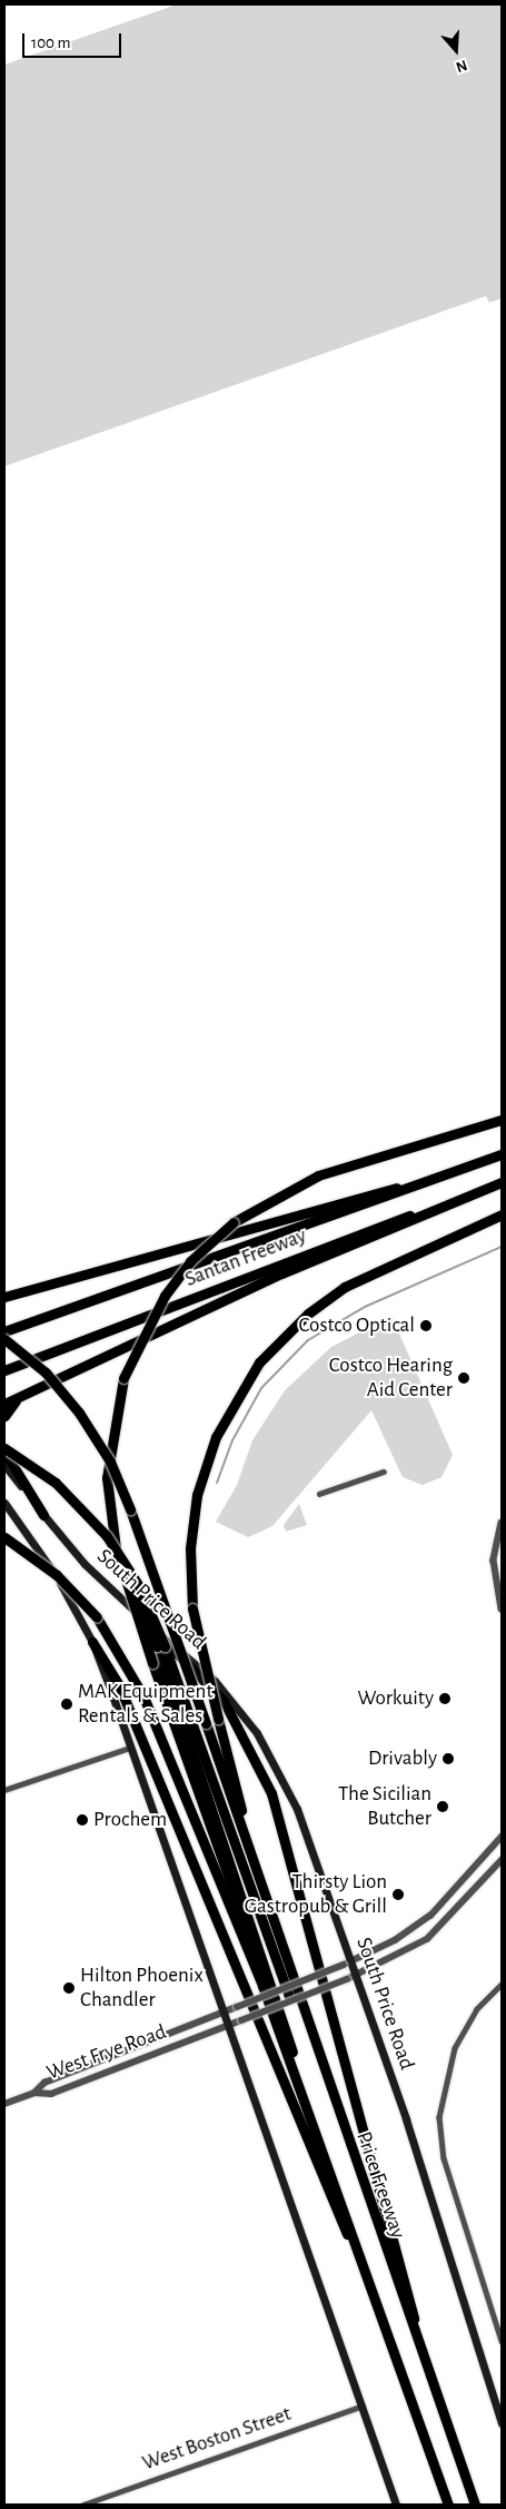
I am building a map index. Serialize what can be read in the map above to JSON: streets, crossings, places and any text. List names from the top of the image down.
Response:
{
  "streets": {
    "highway": ["Santan Freeway", "Price Freeway"],
    "main road": ["South Price Road"],
    "street": ["West Frye Road", "West Boston Street"]
  },
  "crossings": [
    ["South Price Road", "West Frye Road"]
  ],
  "places": [
    "Costco Optical",
    "Costco Hearing Aid Center",
    "Workuity",
    "MAK Equipment Rentals & Sales",
    "Drivably",
    "The Sicilian Butcher",
    "Prochem",
    "Thirsty Lion Gastropub & Grill",
    "Hilton Phoenix Chandler"
  ],
  "scale_bar": "100 m",
  "north": "bottom"
}
